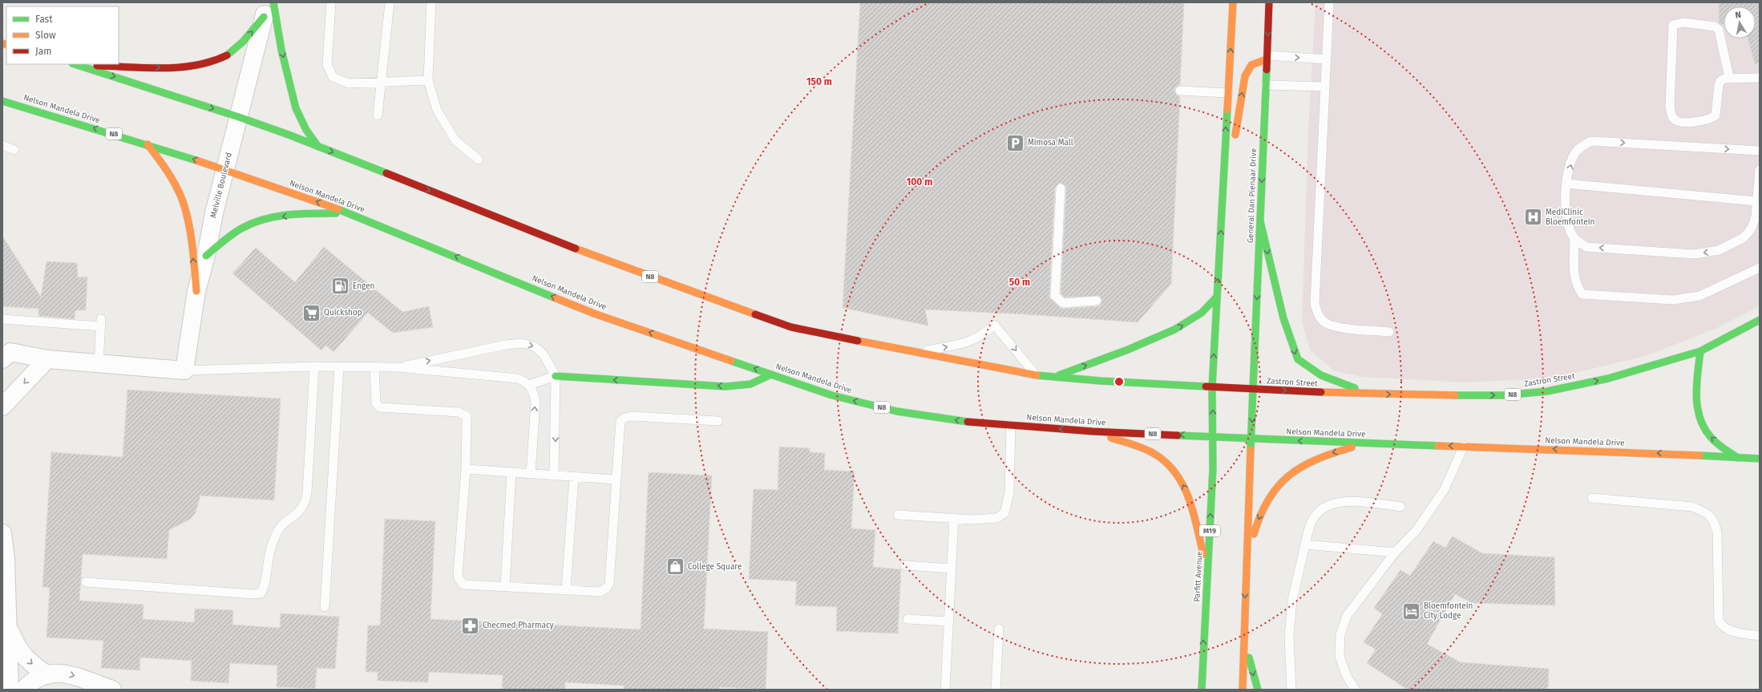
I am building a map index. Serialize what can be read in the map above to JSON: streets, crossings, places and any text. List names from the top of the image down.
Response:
{
  "streets": {
    "main road": [
      "Nelson Mandela Drive",
      "N8",
      "General Dan Pienaar Drive",
      "Zastron Street",
      "M19",
      "Parfitt Avenue"
    ],
    "street": ["Melville Boulevard"]
  },
  "crossings": [
    ["Nelson Mandela Drive", "Melville Boulevard"],
    ["Nelson Mandela Drive", "Parfitt Avenue"],
    ["N8", "Melville Boulevard"],
    ["N8", "General Dan Pienaar Drive"],
    ["N8", "Zastron Street"],
    ["N8", "Parfitt Avenue"],
    ["General Dan Pienaar Drive", "Zastron Street"]
  ],
  "one_way": ["Zastron Street"],
  "places": {
    "parking": ["Mimosa Mall"],
    "hospital": ["MediClinic Bloemfontein"],
    "fuel station": ["Engen"],
    "supermarket": ["Quickshop"],
    "shop": ["College Square"],
    "hotel": ["Bloemfontein City Lodge"],
    "pharmacy": ["Checmed Pharmacy"]
  },
  "legend": ["Fast", "Slow", "Jam"],
  "north": "top",
  "rings": ["150 m", "100 m", "50 m"]
}
